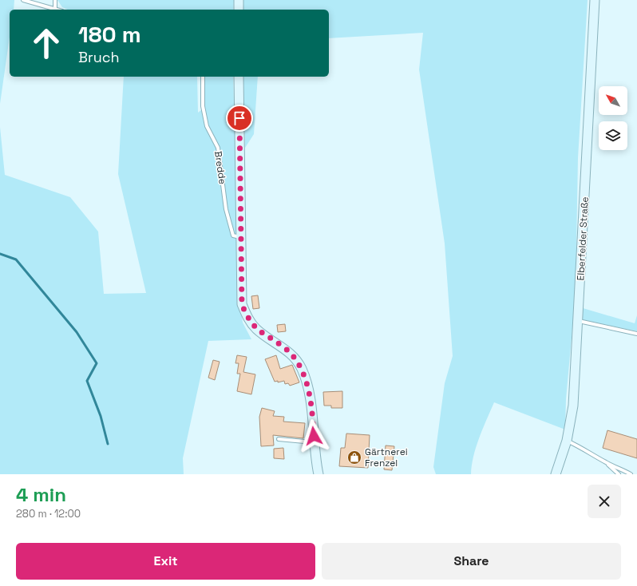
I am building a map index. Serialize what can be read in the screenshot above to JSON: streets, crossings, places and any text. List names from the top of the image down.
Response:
{
  "streets": {
    "main road": ["Elberfelder Straße"],
    "lane": ["Bredde"]
  },
  "places": {
    "shop": ["Gärtnerei Frenzel"]
  },
  "north": "top left",
  "page": {
    "turn": ["180 m", "Bruch"],
    "heading": ["4 min", "280 m · 12:00"],
    "buttons": ["Exit", "Share"]
  }
}
